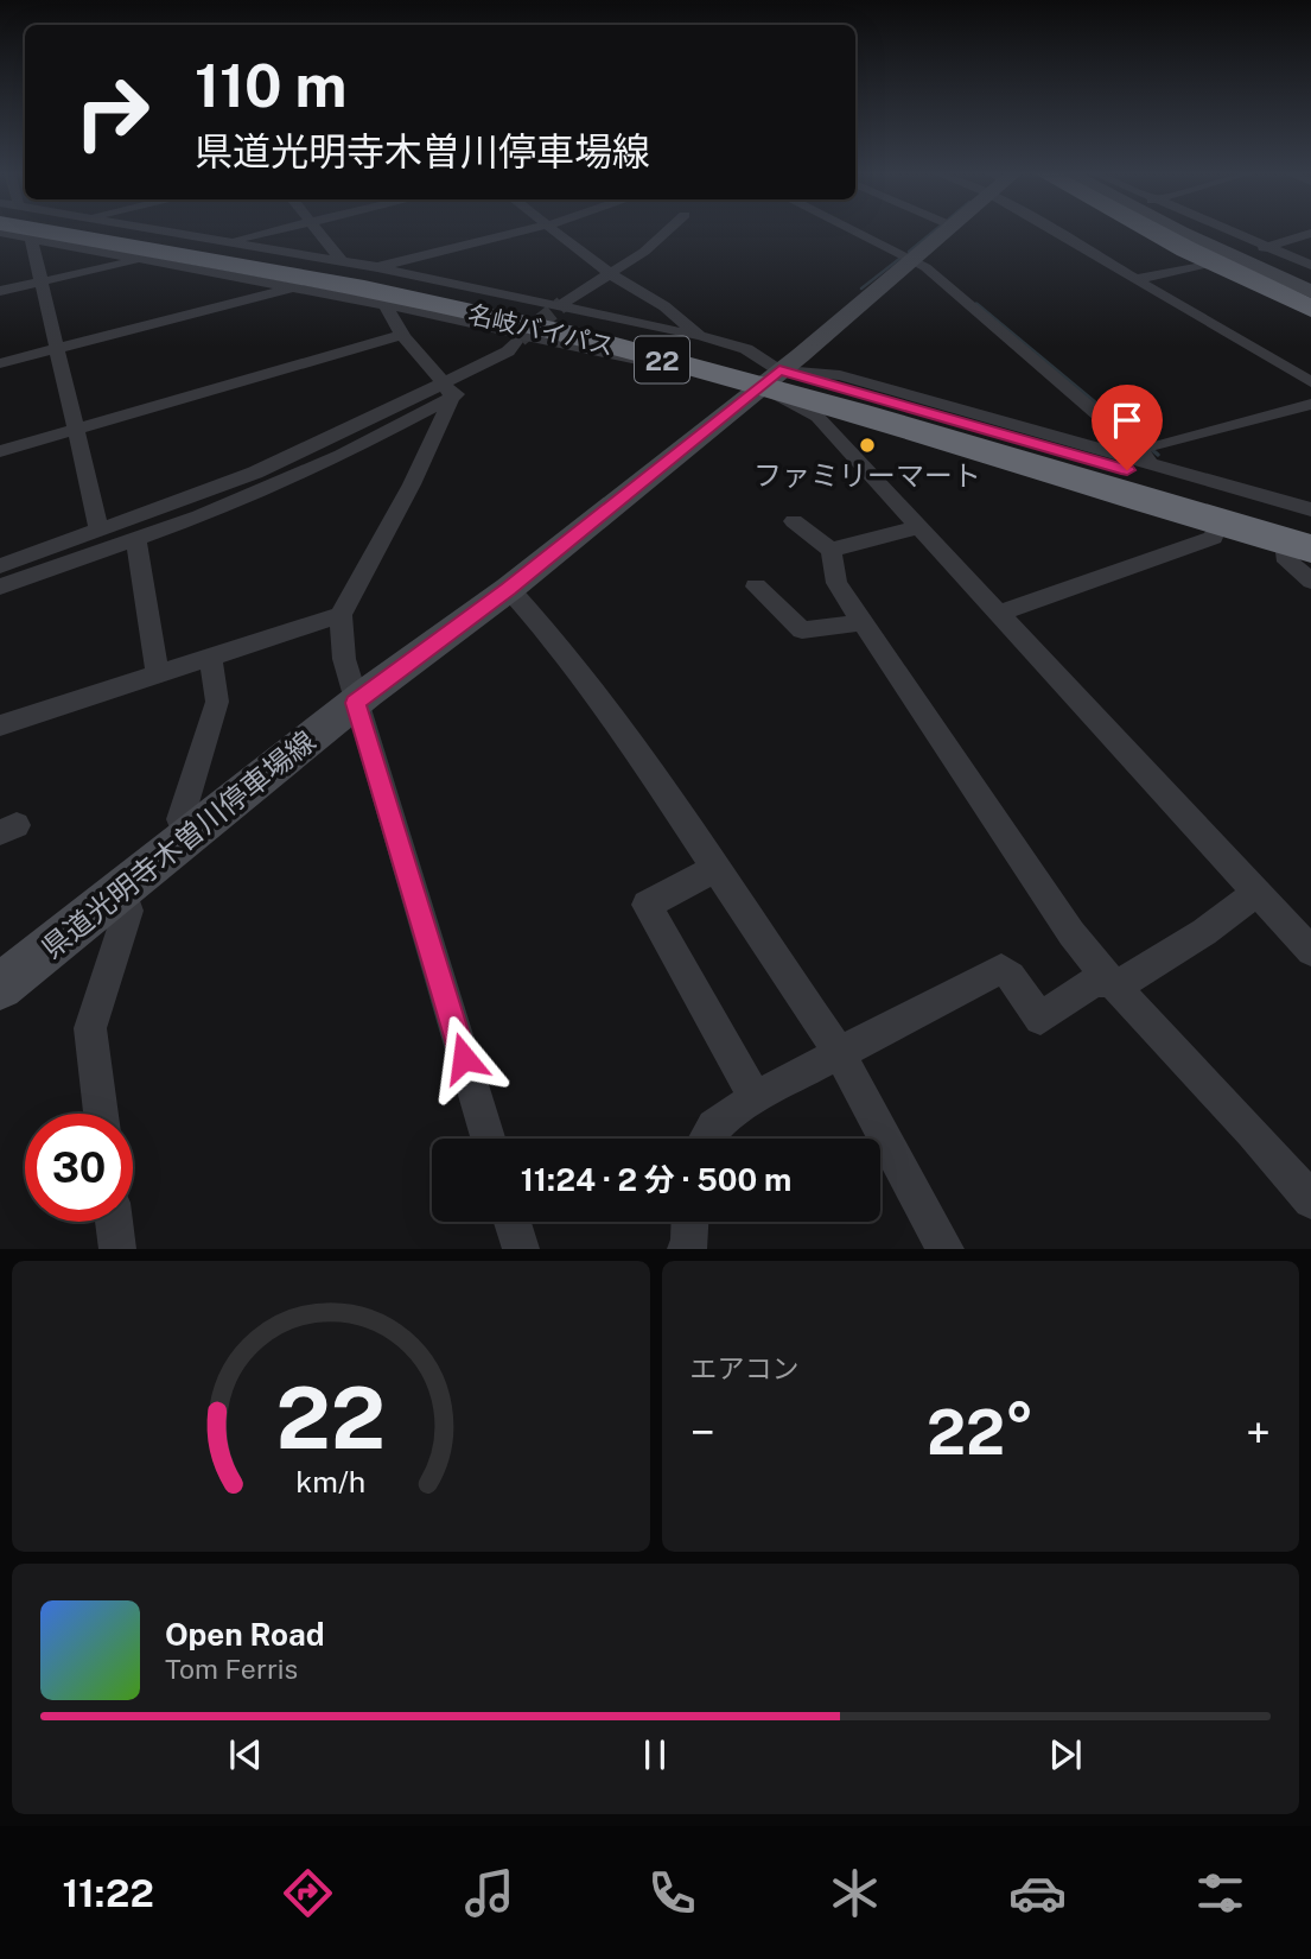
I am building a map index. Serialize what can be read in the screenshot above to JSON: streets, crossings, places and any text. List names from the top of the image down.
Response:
{
  "streets": {
    "highway": ["名岐バイパス", "22"],
    "main road": ["県道光明寺木曽川停車場線"]
  },
  "crossings": [
    ["名岐バイパス", "県道光明寺木曽川停車場線"]
  ],
  "places": ["ファミリーマート"],
  "page": {
    "turn": ["110 m", "県道光明寺木曽川停車場線"],
    "limit": "30",
    "trip": "11:24 · 2 分 · 500 m",
    "tile": "エアコン",
    "heat": ["−", "22°", "+"],
    "song": ["Open Road", "Tom Ferris"],
    "tabs": "11:22",
    "gauge": ["22", "km/h"]
  }
}
